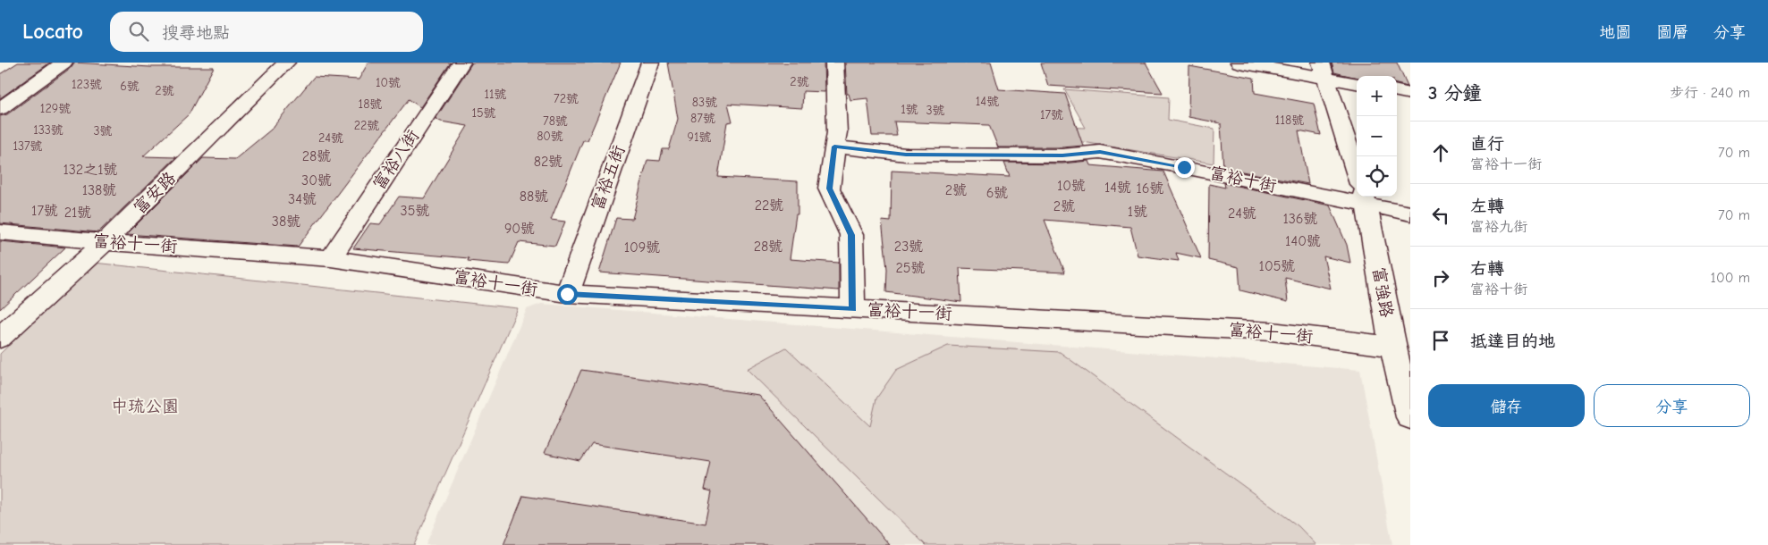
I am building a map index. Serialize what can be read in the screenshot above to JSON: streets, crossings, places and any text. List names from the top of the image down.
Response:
{
  "streets": {
    "street": [
      "富裕八街",
      "富裕五街",
      "富裕十街",
      "富安路",
      "富裕十一街",
      "富強路"
    ]
  },
  "crossings": [
    ["富裕八街", "富裕十一街"],
    ["富裕五街", "富裕十一街"],
    ["富安路", "富裕十一街"],
    ["富裕十一街", "富強路"]
  ],
  "parks": ["中琉公園"],
  "house_numbers": [
    "2號",
    "10號",
    "123號",
    "6號",
    "2號",
    "11號",
    "72號",
    "14號",
    "83號",
    "18號",
    "129號",
    "1號",
    "3號",
    "15號",
    "17號",
    "87號",
    "118號",
    "78號",
    "22號",
    "133號",
    "3號",
    "80號",
    "91號",
    "24號",
    "137號",
    "28號",
    "82號",
    "132之1號",
    "30號",
    "10號",
    "14號",
    "16號",
    "138號",
    "2號",
    "6號",
    "88號",
    "34號",
    "22號",
    "2號",
    "17號",
    "35號",
    "1號",
    "21號",
    "24號",
    "136號",
    "38號",
    "90號",
    "140號",
    "28號",
    "23號",
    "109號",
    "105號",
    "25號"
  ],
  "page": {
    "header": "Locato",
    "search": "搜尋地點",
    "nav": ["地圖", "圖層", "分享"],
    "heading": ["3 分鐘", "步行 · 240 m"],
    "map_buttons": ["+", "−"],
    "list": [
      ["直行", "富裕十一街", "70 m"],
      ["左轉", "富裕九街", "70 m"],
      ["右轉", "富裕十街", "100 m"],
      "抵達目的地"
    ],
    "buttons": ["儲存", "分享"]
  }
}
